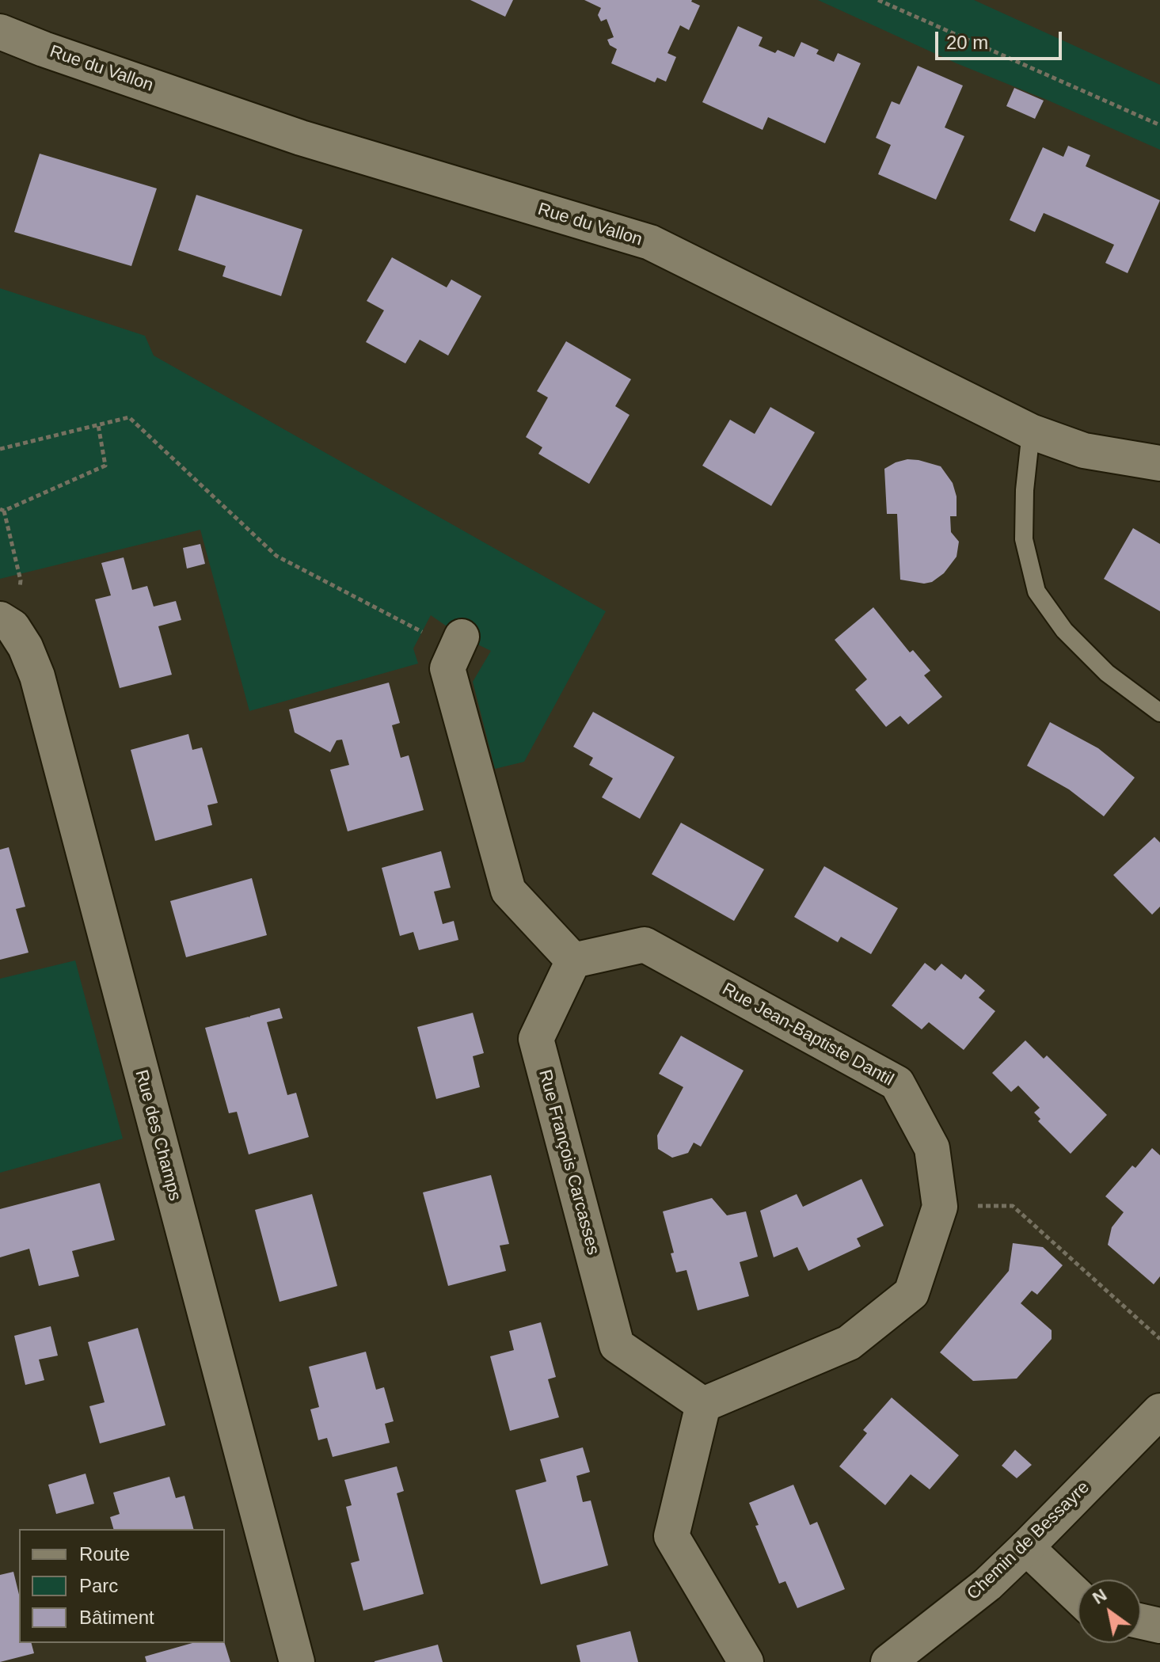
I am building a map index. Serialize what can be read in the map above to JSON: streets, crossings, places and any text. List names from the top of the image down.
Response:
{
  "streets": {
    "street": [
      "Rue du Vallon",
      "Rue Jean-Baptiste Dantil",
      "Rue des Champs",
      "Rue François Carcasses",
      "Chemin de Bessayre"
    ]
  },
  "crossings": [
    ["Rue Jean-Baptiste Dantil", "Rue François Carcasses"]
  ],
  "legend": ["Route", "Parc", "Bâtiment"],
  "scale_bar": "20 m",
  "north": "top left"
}
